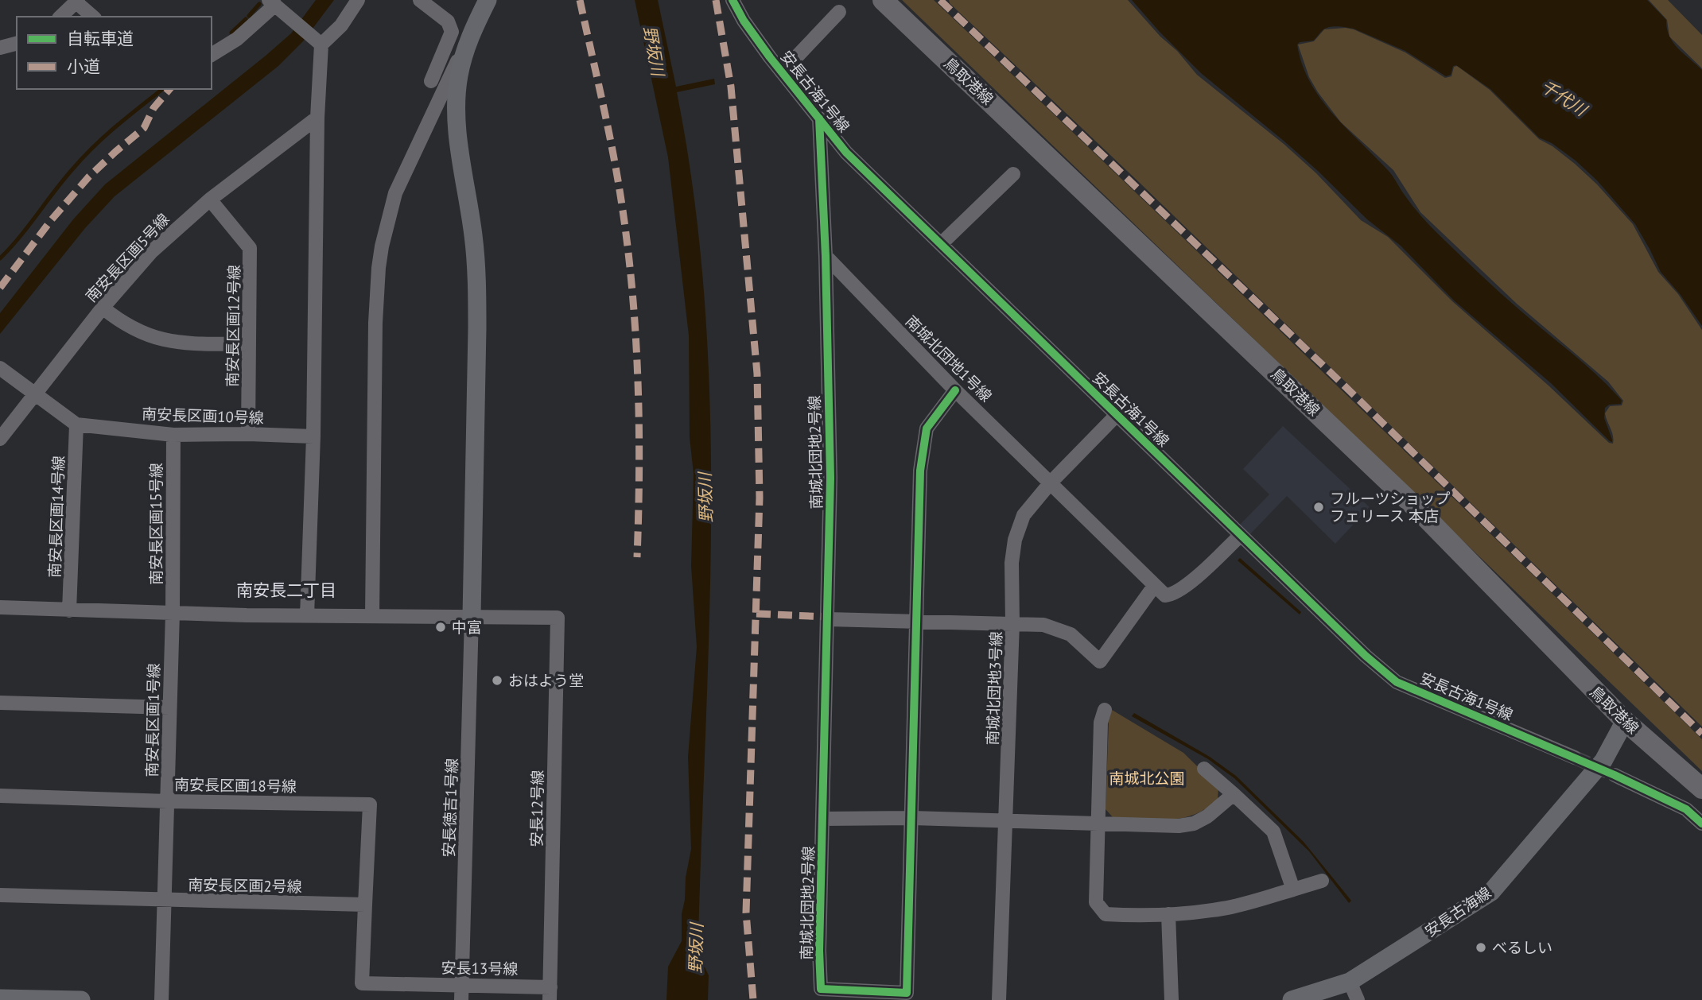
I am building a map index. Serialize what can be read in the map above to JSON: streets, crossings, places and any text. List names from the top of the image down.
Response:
{
  "streets": {
    "main road": ["鳥取港線"],
    "street": [
      "安長古海1号線",
      "南安長区画5号線",
      "南安長区画12号線",
      "南城北団地1号線",
      "南安長区画10号線",
      "南城北団地2号線",
      "南安長区画14号線",
      "南安長区画15号線",
      "南城北団地3号線",
      "南安長区画1号線",
      "南安長区画18号線",
      "安長徳吉1号線",
      "安長12号線",
      "南安長区画2号線",
      "安長古海線",
      "安長13号線"
    ]
  },
  "crossings": [
    ["鳥取港線", "安長古海線"],
    ["安長古海1号線", "南城北団地2号線"],
    ["安長古海1号線", "南城北団地3号線"],
    ["南安長区画5号線", "南安長区画12号線"],
    ["南安長区画5号線", "南安長区画10号線"],
    ["南安長区画12号線", "南安長区画10号線"],
    ["南城北団地1号線", "南城北団地2号線"],
    ["南城北団地1号線", "南城北団地3号線"],
    ["南安長区画10号線", "南安長区画14号線"],
    ["南安長区画10号線", "南安長区画15号線"],
    ["南安長区画15号線", "南安長区画1号線"],
    ["南安長区画1号線", "南安長区画18号線"],
    ["南安長区画1号線", "南安長区画2号線"],
    ["南安長区画18号線", "南安長区画2号線"],
    ["南安長区画18号線", "安長13号線"],
    ["安長徳吉1号線", "安長12号線"],
    ["安長徳吉1号線", "安長13号線"],
    ["安長12号線", "安長13号線"],
    ["南安長区画2号線", "安長13号線"]
  ],
  "districts": ["南安長二丁目"],
  "water": ["野坂川", "千代川"],
  "parks": ["南城北公園"],
  "places": [
    "フルーツショップ フェリース 本店",
    "中富",
    "おはよう堂",
    "べるしい"
  ],
  "legend": ["自転車道", "小道"]
}
